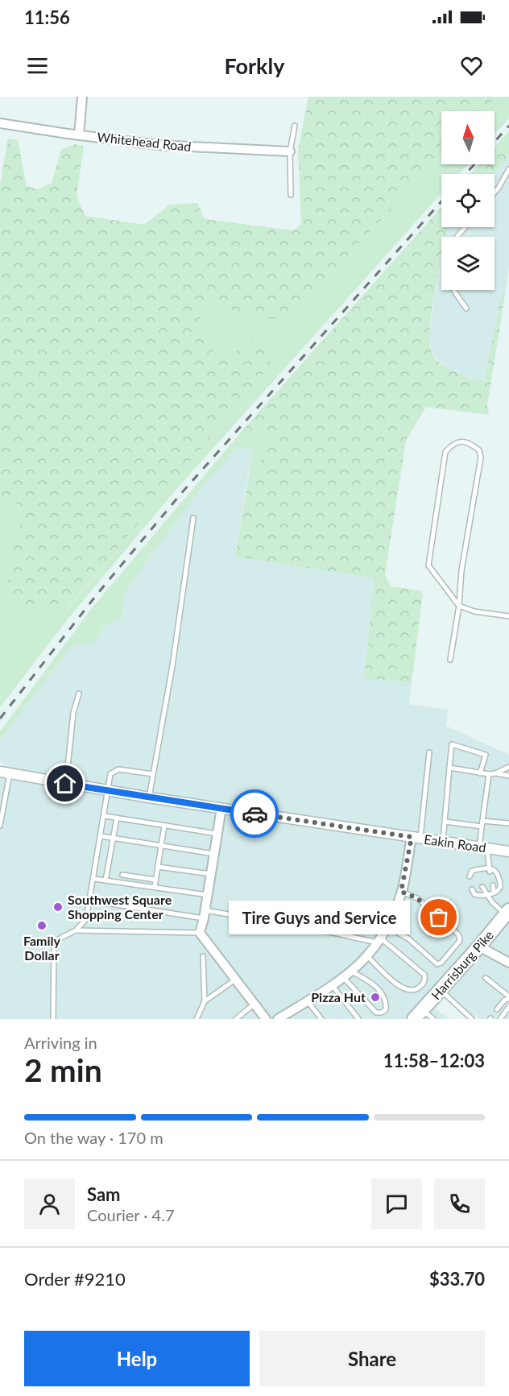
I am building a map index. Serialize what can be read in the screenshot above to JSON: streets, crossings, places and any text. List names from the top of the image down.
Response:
{
  "streets": {
    "main road": ["Harrisburg Pike"],
    "street": ["Whitehead Road", "Eakin Road"]
  },
  "places": [
    "Southwest Square Shopping Center",
    "Tire Guys and Service",
    "Family Dollar",
    "Pizza Hut"
  ],
  "north": "top",
  "page": {
    "status": "11:56",
    "header": "Forkly",
    "bubble": "Tire Guys and Service",
    "heading": ["2 min", "Arriving in", "11:58–12:03"],
    "panel": [
      "Sam",
      "Courier · 4.7",
      "Order #9210",
      "$33.70"
    ],
    "bar": "On the way · 170 m",
    "buttons": ["Help", "Share"]
  }
}
